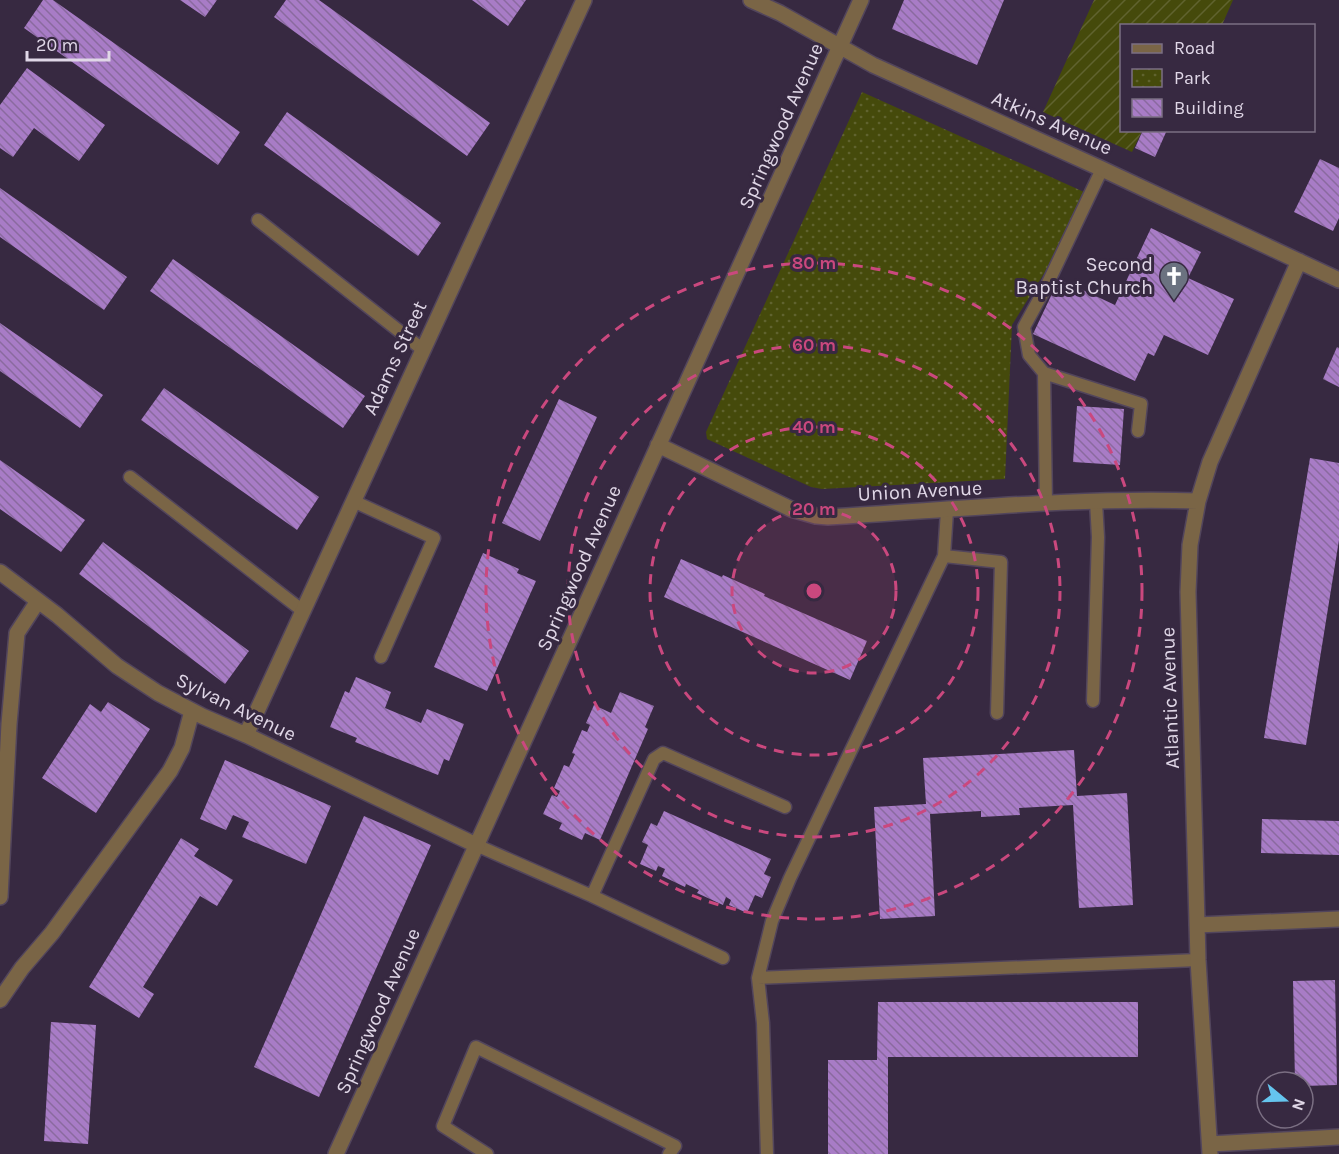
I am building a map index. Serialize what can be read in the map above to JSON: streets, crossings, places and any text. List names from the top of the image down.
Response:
{
  "streets": {
    "street": [
      "Atkins Avenue",
      "Springwood Avenue",
      "Adams Street",
      "Union Avenue",
      "Atlantic Avenue",
      "Sylvan Avenue"
    ]
  },
  "crossings": [
    ["Atkins Avenue", "Springwood Avenue"],
    ["Atkins Avenue", "Atlantic Avenue"],
    ["Springwood Avenue", "Union Avenue"],
    ["Springwood Avenue", "Sylvan Avenue"],
    ["Adams Street", "Sylvan Avenue"],
    ["Union Avenue", "Atlantic Avenue"]
  ],
  "places": {
    "church": ["Second Baptist Church"]
  },
  "legend": ["Road", "Park", "Building"],
  "scale_bar": "20 m",
  "north": "right",
  "rings": [
    "80 m",
    "60 m",
    "40 m",
    "20 m"
  ]
}
